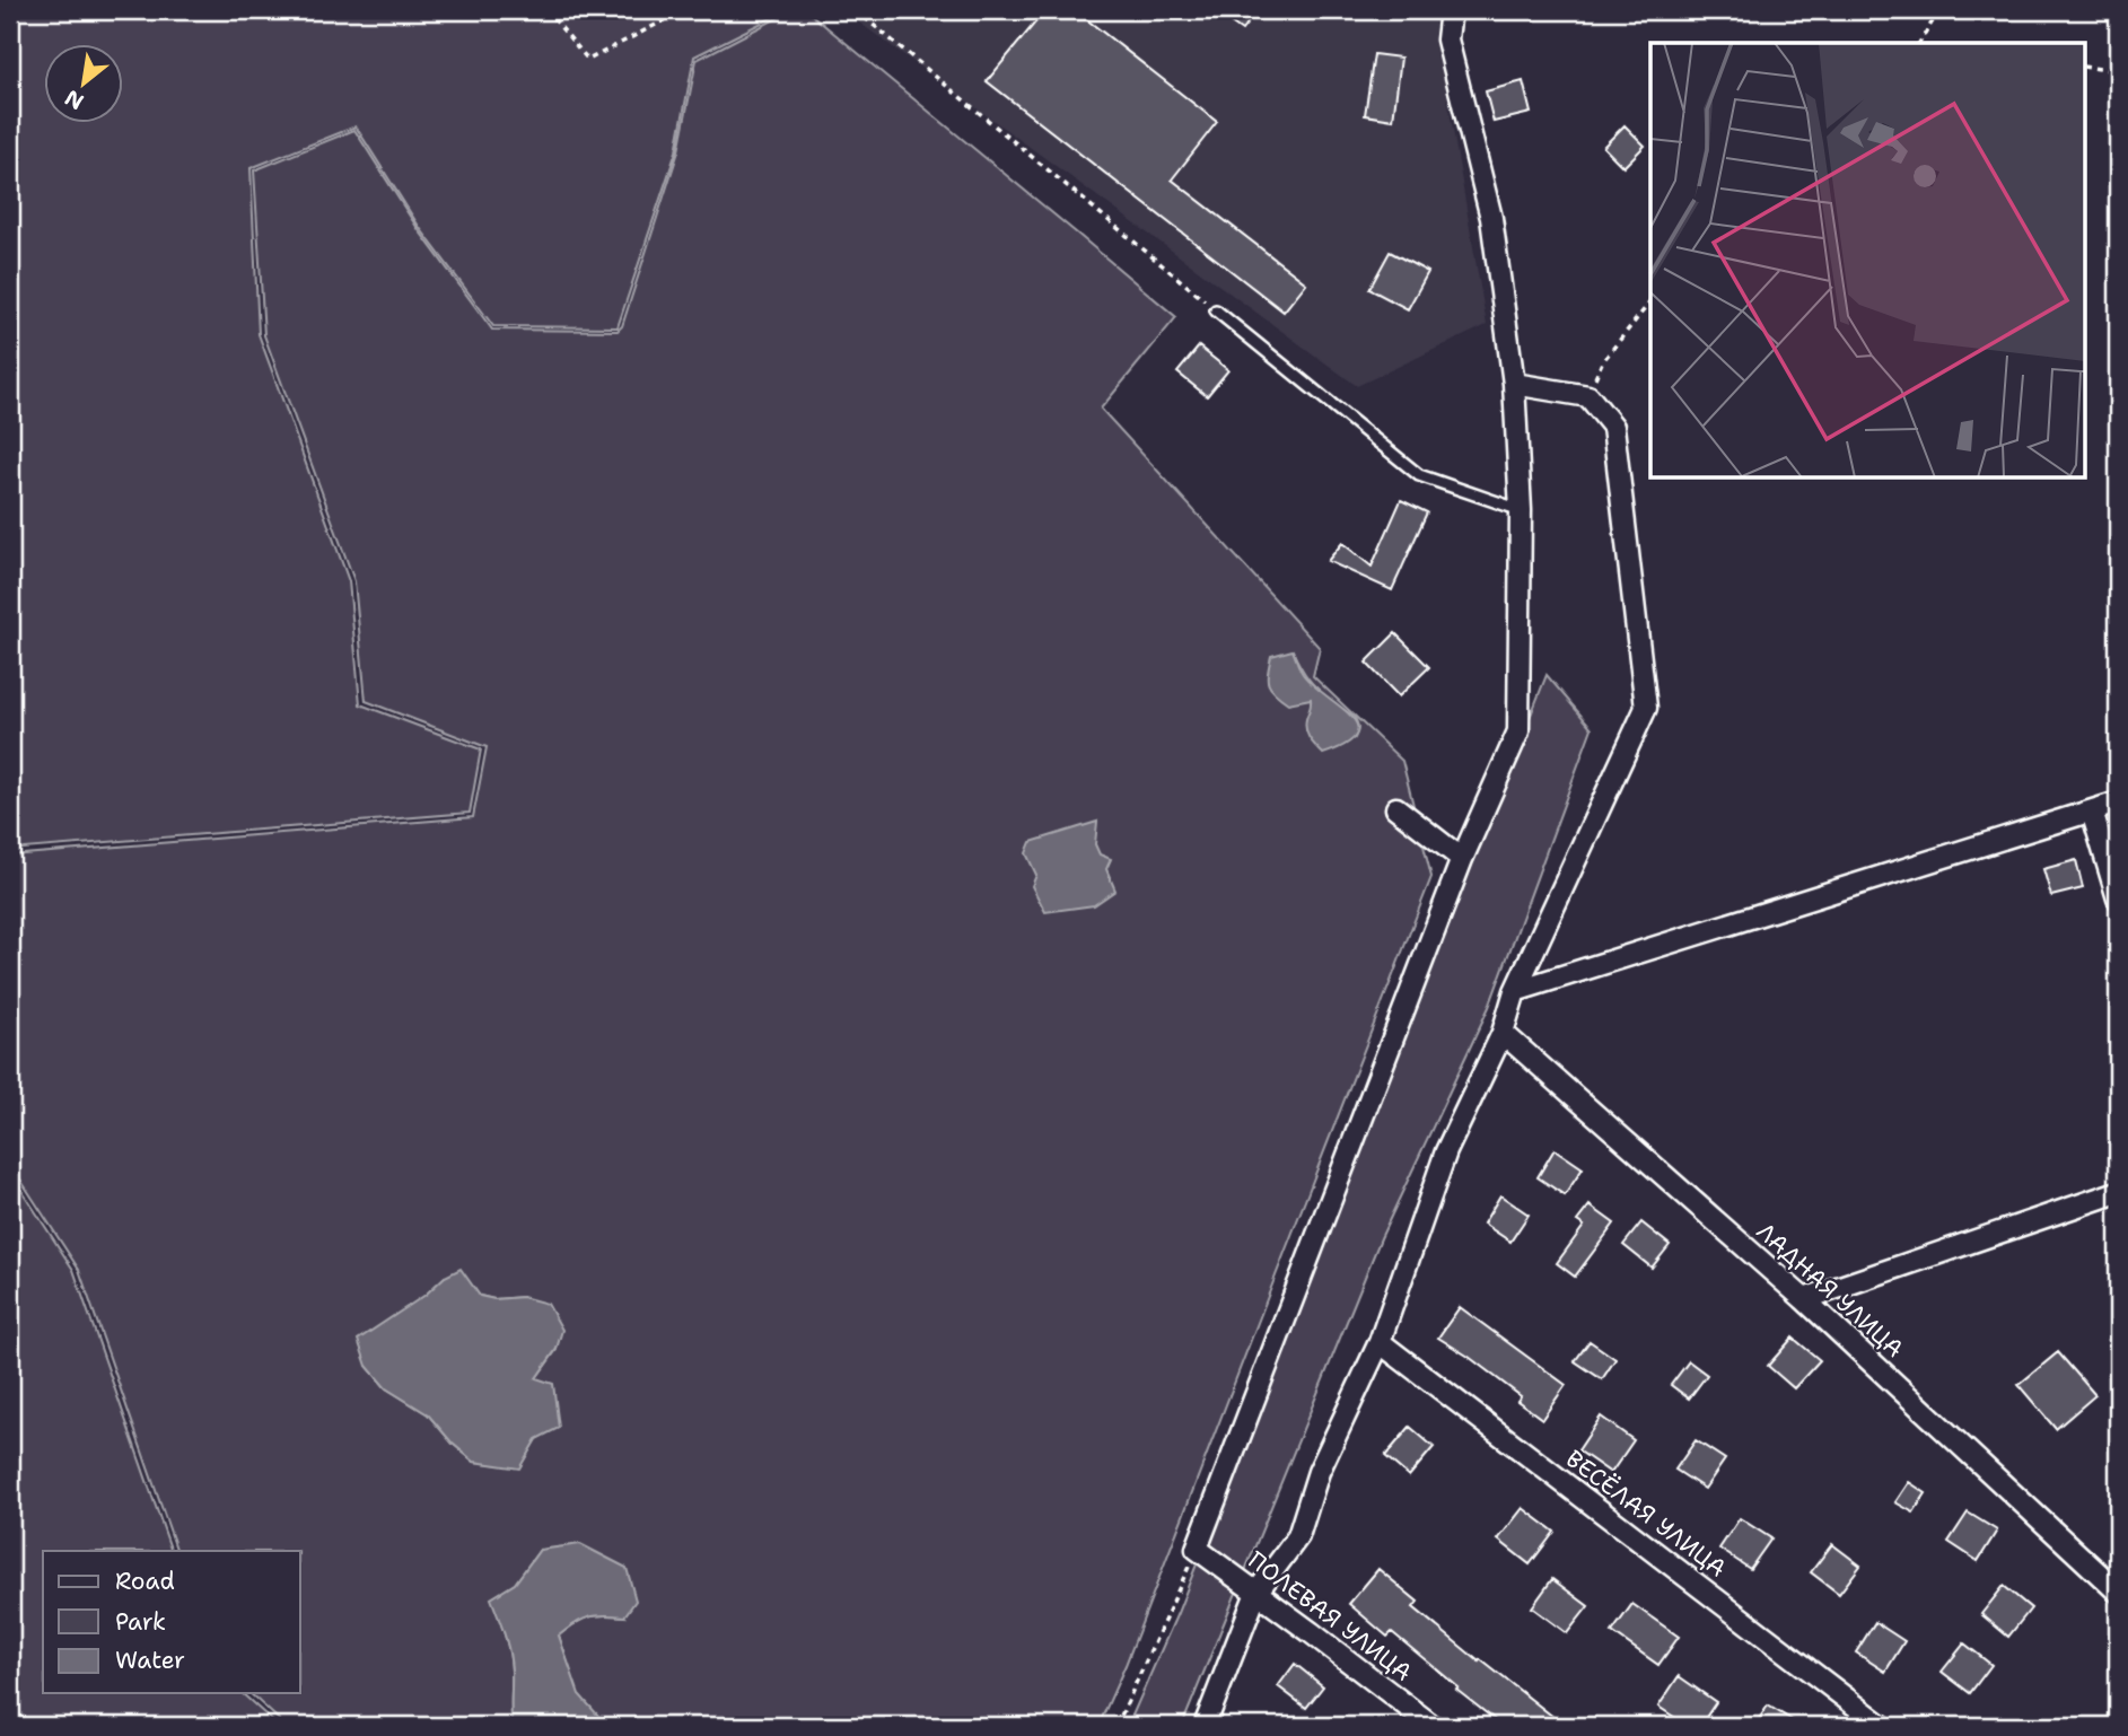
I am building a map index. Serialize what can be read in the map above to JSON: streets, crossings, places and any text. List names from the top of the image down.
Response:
{
  "streets": {
    "street": ["ЛАДНАЯ УЛИЦА", "ВЕСЁЛАЯ УЛИЦА", "ПОЛЕВАЯ УЛИЦА"]
  },
  "legend": ["Road", "Park", "Water"],
  "north": "bottom left"
}
